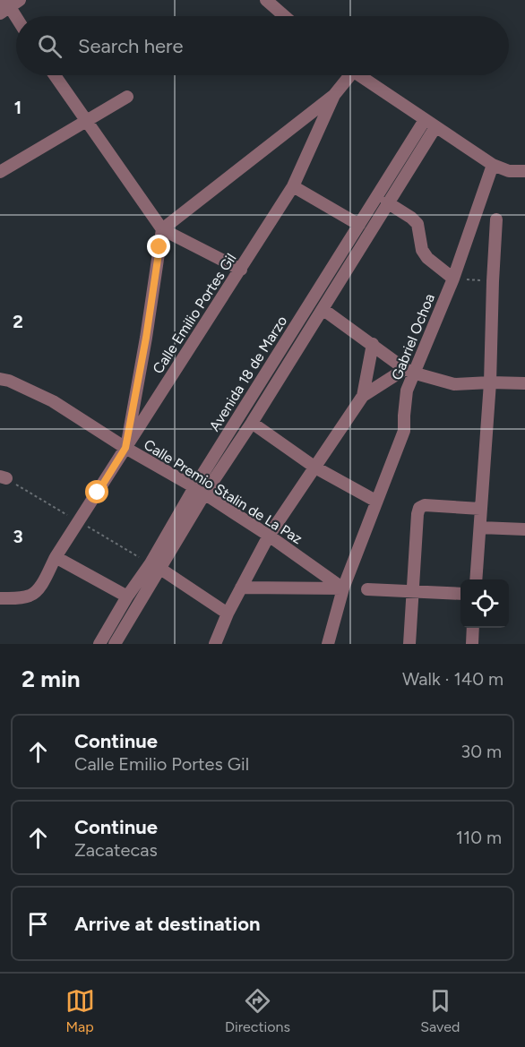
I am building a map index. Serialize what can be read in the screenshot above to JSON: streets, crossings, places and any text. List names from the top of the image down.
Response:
{
  "streets": {
    "street": [
      "Calle Emilio Portes Gil",
      "Gabriel Ochoa",
      "Avenida 18 de Marzo",
      "Calle Premio Stalin de La Paz"
    ]
  },
  "crossings": [
    ["Calle Emilio Portes Gil", "Calle Premio Stalin de La Paz"],
    ["Gabriel Ochoa", "Calle Premio Stalin de La Paz"],
    ["Avenida 18 de Marzo", "Calle Premio Stalin de La Paz"]
  ],
  "page": {
    "search": "Search here",
    "heading": ["2 min", "Walk · 140 m"],
    "list": [
      ["Continue", "Calle Emilio Portes Gil", "30 m"],
      ["Continue", "Zacatecas", "110 m"],
      "Arrive at destination"
    ],
    "nav": ["Map", "Directions", "Saved"]
  },
  "grid": {
    "rows": ["1", "2", "3"]
  }
}
